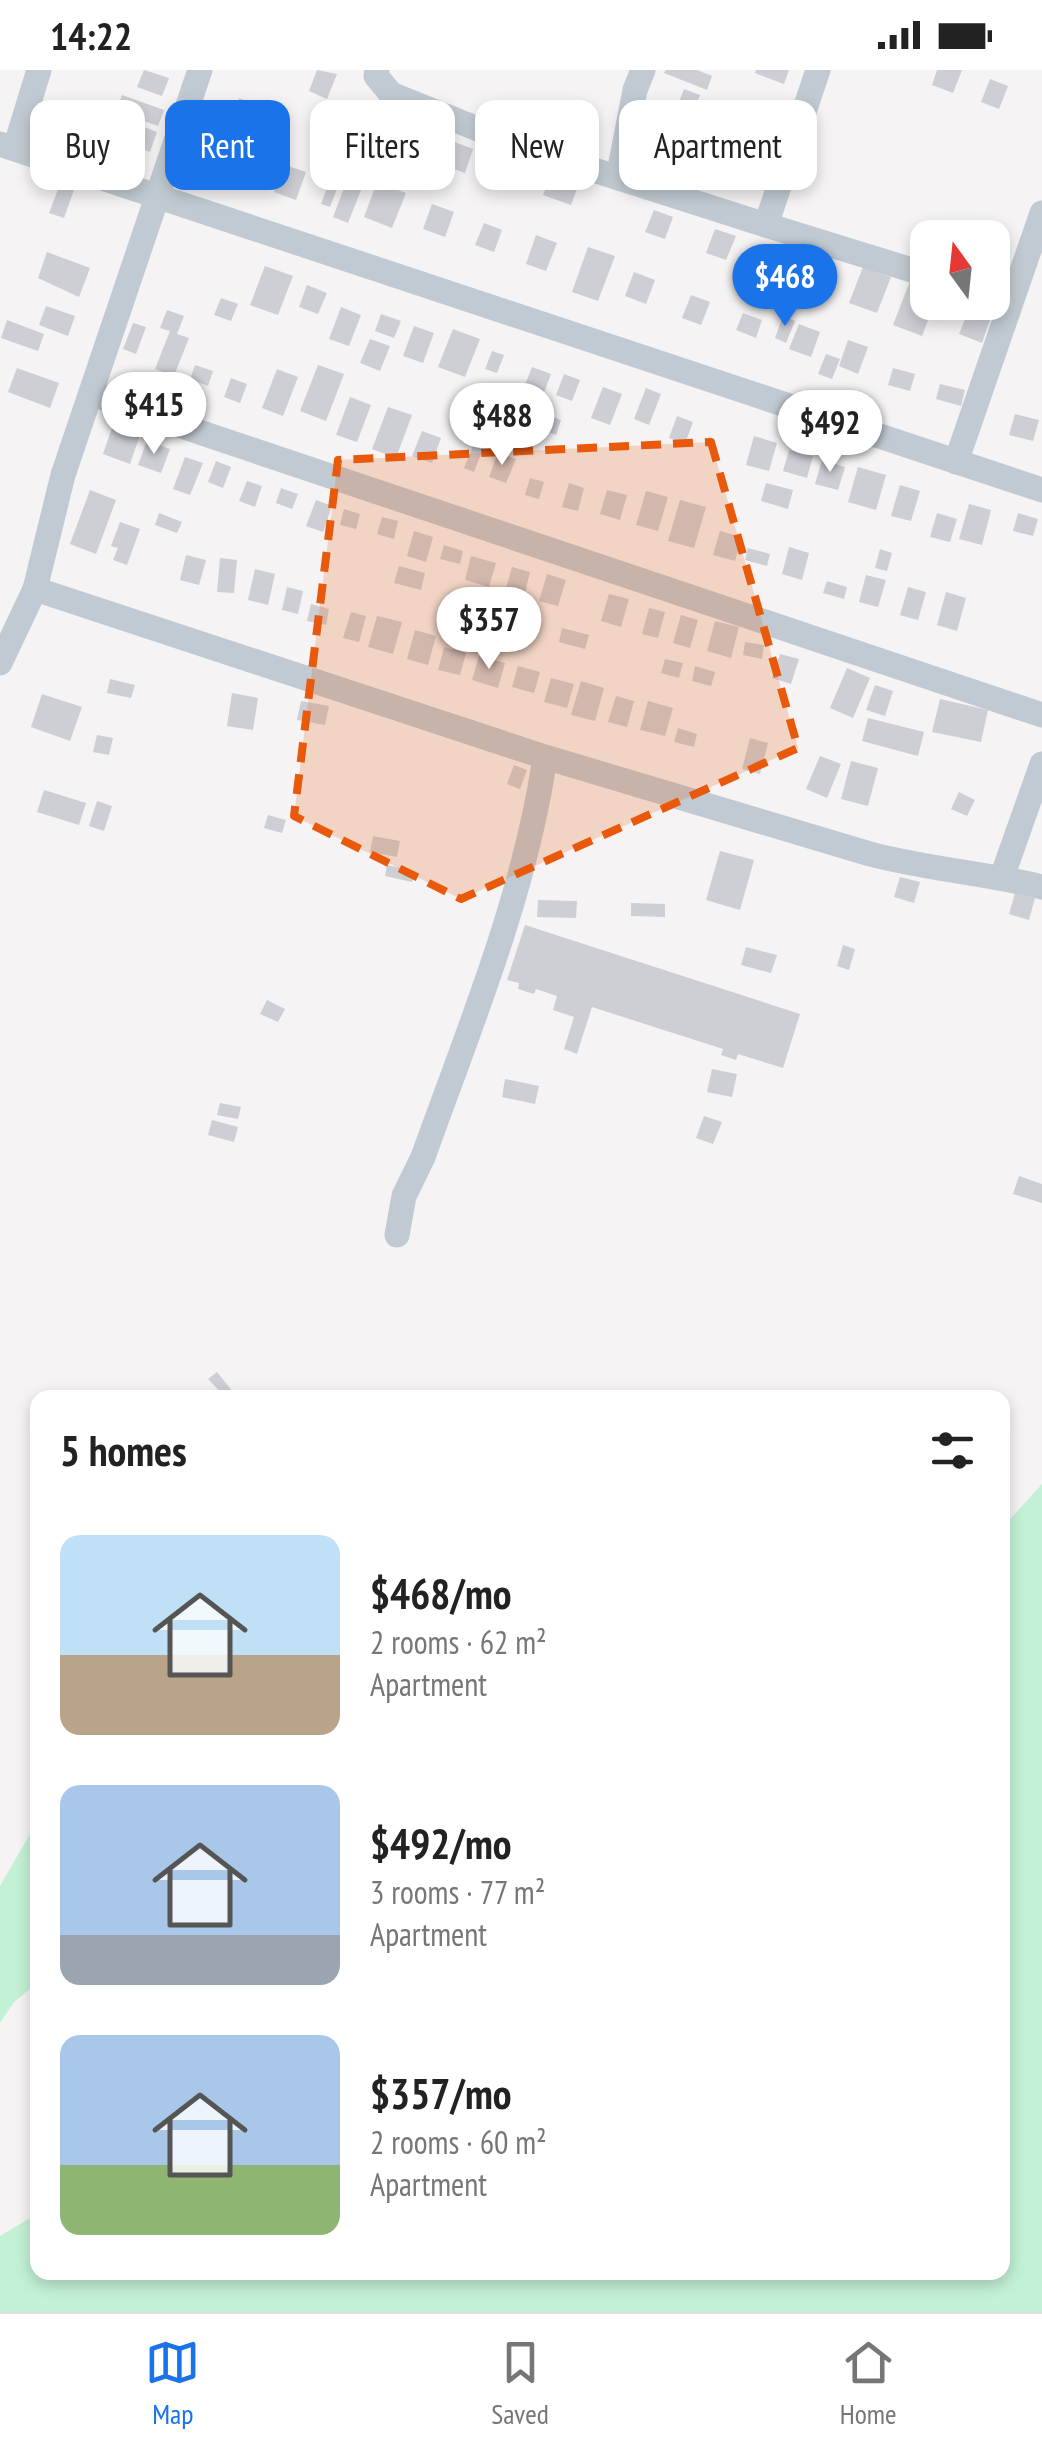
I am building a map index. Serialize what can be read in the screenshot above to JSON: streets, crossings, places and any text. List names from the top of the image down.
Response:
{
  "north": "top",
  "page": {
    "status": "14:22",
    "chip": [
      "Buy",
      "Rent",
      "Filters",
      "New",
      "Apartment"
    ],
    "price": [
      "$468",
      "$415",
      "$488",
      "$492",
      "$357"
    ],
    "heading": "5 homes",
    "list": [
      {
        "name": "$468/mo",
        "note": "2 rooms · 62 m² · Apartment"
      },
      {
        "name": "$492/mo",
        "note": "3 rooms · 77 m² · Apartment"
      },
      {
        "name": "$357/mo",
        "note": "2 rooms · 60 m² · Apartment"
      }
    ],
    "tabs": ["Map", "Saved", "Home"]
  }
}
